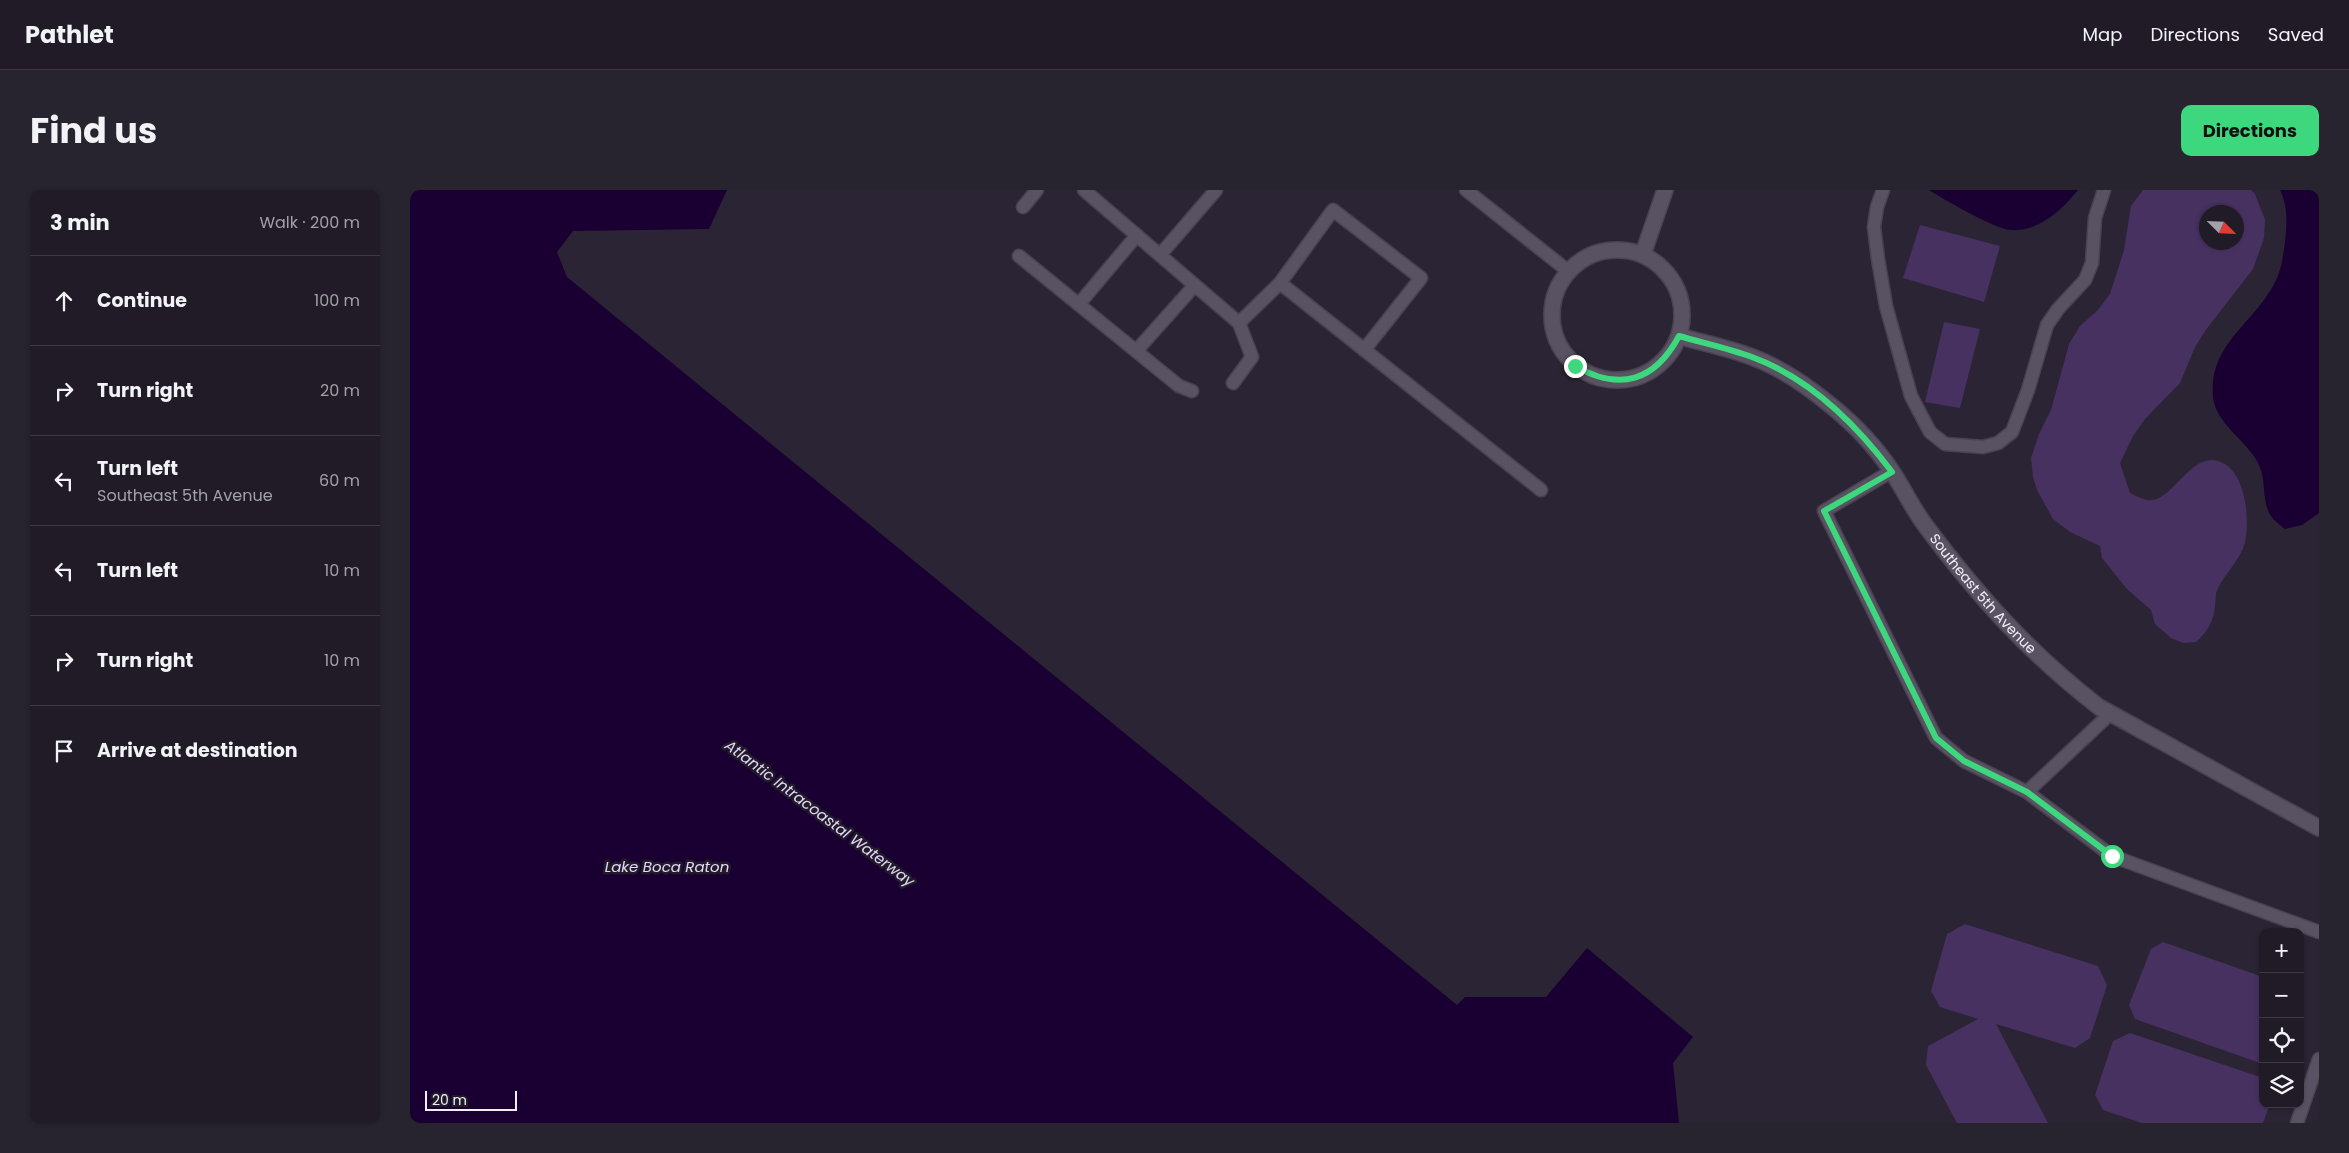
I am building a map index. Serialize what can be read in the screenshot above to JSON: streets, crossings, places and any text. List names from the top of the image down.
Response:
{
  "streets": {
    "street": ["Southeast 5th Avenue"]
  },
  "water": ["Atlantic Intracoastal Waterway", "Lake Boca Raton"],
  "scale_bar": "20 m",
  "north": "bottom right",
  "page": {
    "header": "Pathlet",
    "nav": ["Map", "Directions", "Saved"],
    "title": "Find us",
    "buttons": "Directions",
    "heading": ["3 min", "Walk · 200 m"],
    "list": [
      ["Continue", "100 m"],
      ["Turn right", "20 m"],
      ["Turn left", "Southeast 5th Avenue", "60 m"],
      ["Turn left", "10 m"],
      ["Turn right", "10 m"],
      "Arrive at destination"
    ],
    "map_buttons": ["+", "−"],
    "scale": "20 m"
  }
}
